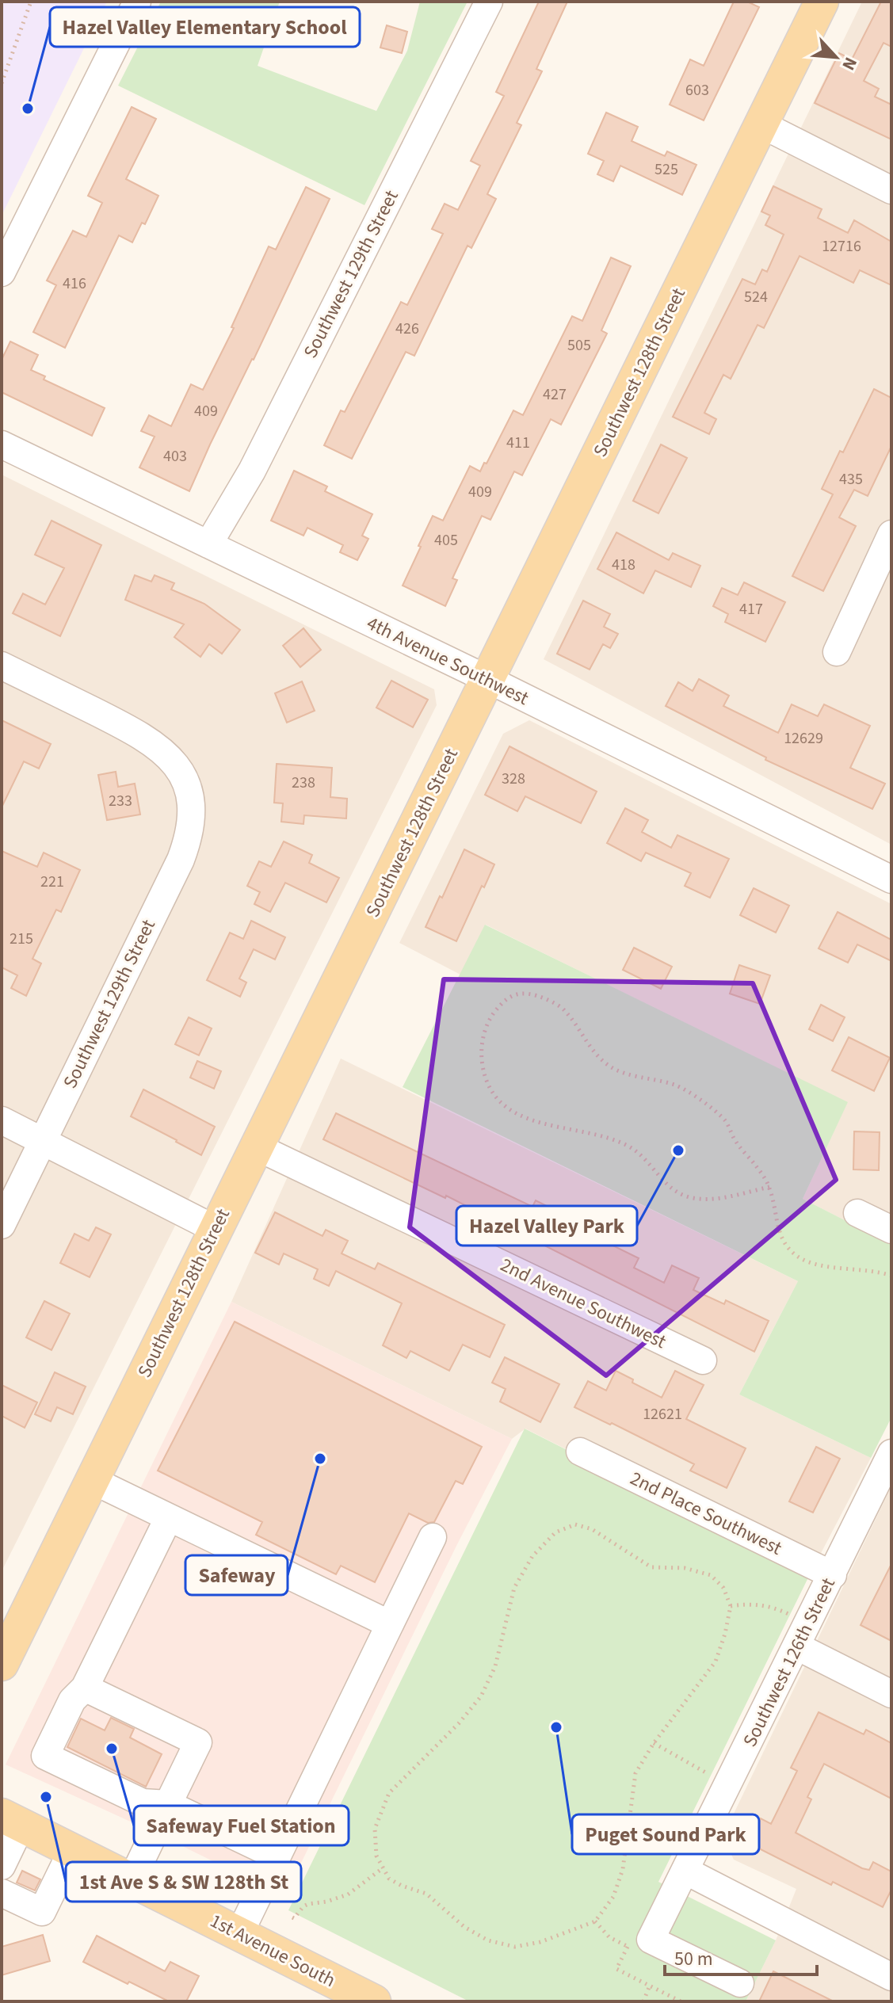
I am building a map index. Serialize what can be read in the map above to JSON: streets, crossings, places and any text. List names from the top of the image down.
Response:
{
  "streets": {
    "main road": ["Southwest 128th Street", "1st Avenue South"],
    "street": [
      "Southwest 129th Street",
      "4th Avenue Southwest",
      "2nd Avenue Southwest",
      "2nd Place Southwest",
      "Southwest 126th Street"
    ]
  },
  "crossings": [
    ["Southwest 129th Street", "4th Avenue Southwest"],
    ["Southwest 128th Street", "4th Avenue Southwest"],
    ["Southwest 128th Street", "2nd Avenue Southwest"],
    ["2nd Place Southwest", "Southwest 126th Street"]
  ],
  "places": [
    "Hazel Valley Elementary School",
    "Hazel Valley Park",
    "Safeway",
    "Puget Sound Park",
    "Safeway Fuel Station",
    "1st Ave S & SW 128th St"
  ],
  "house_numbers": [
    "603",
    "525",
    "12716",
    "416",
    "524",
    "426",
    "505",
    "427",
    "409",
    "411",
    "403",
    "435",
    "409",
    "405",
    "418",
    "417",
    "12629",
    "328",
    "238",
    "233",
    "221",
    "215",
    "12621"
  ],
  "scale_bar": "50 m",
  "north": "bottom right"
}
